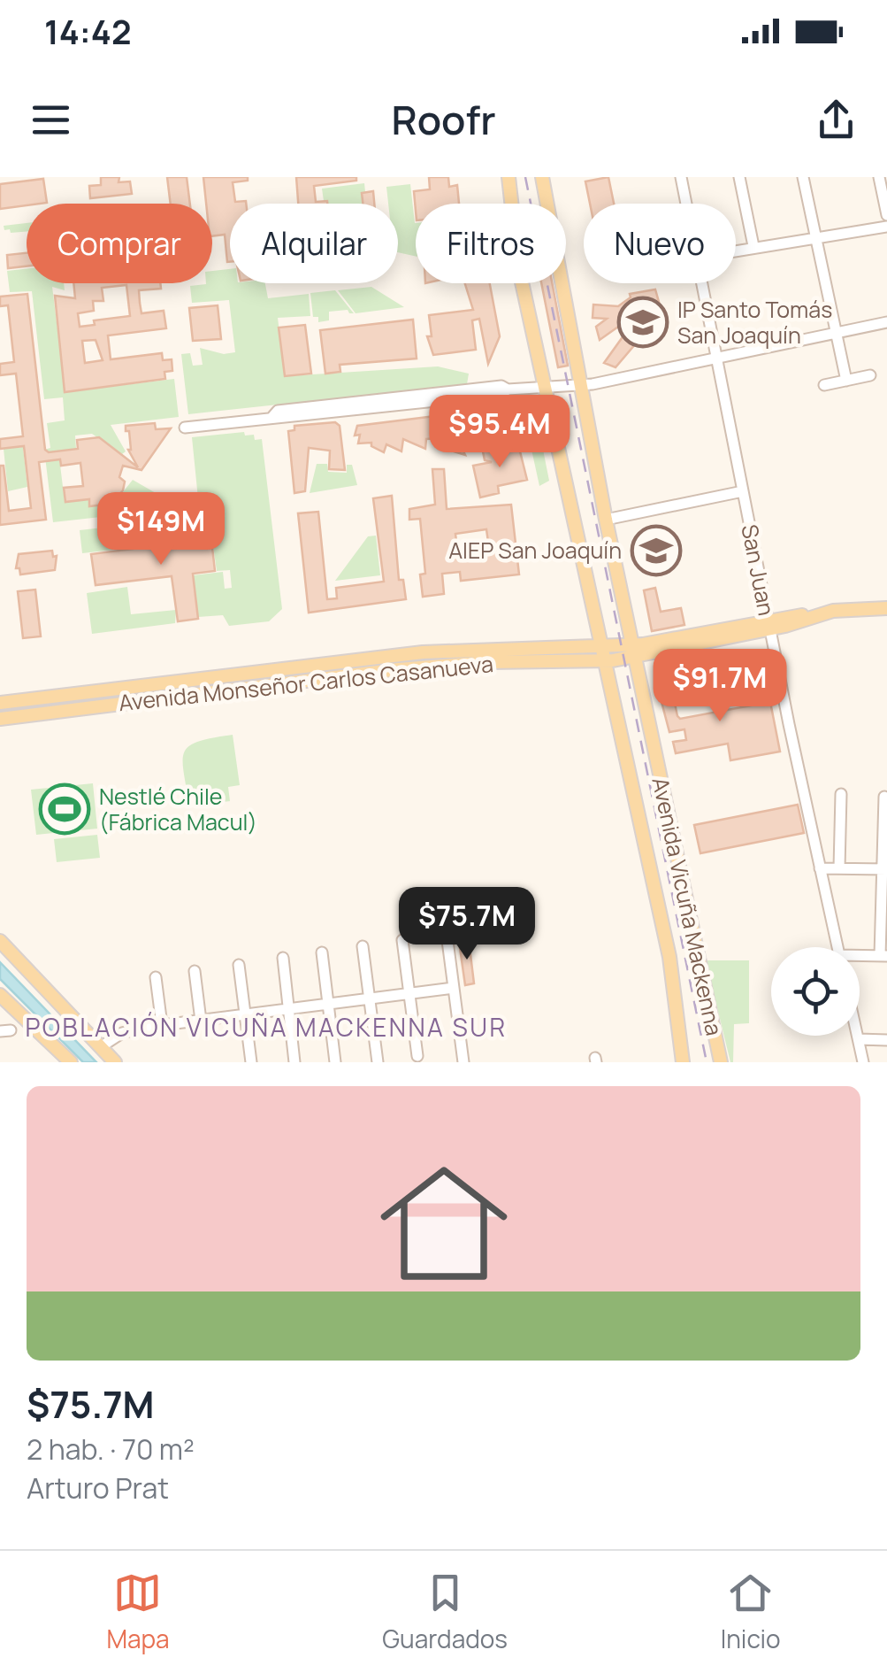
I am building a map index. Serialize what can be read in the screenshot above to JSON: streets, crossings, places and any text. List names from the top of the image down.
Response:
{
  "streets": {
    "main road": ["Avenida Monseñor Carlos Casanueva", "Avenida Vicuña Mackenna"],
    "street": ["San Juan"]
  },
  "crossings": [
    ["Avenida Monseñor Carlos Casanueva", "Avenida Vicuña Mackenna"]
  ],
  "districts": ["POBLACIÓN VICUÑA MACKENNA SUR"],
  "places": {
    "school or university": ["IP Santo Tomás San Joaquín", "AIEP San Joaquín"],
    "sports": ["Nestlé Chile (Fábrica Macul)"]
  },
  "page": {
    "status": "14:42",
    "header": "Roofr",
    "chip": [
      "Comprar",
      "Alquilar",
      "Filtros",
      "Nuevo"
    ],
    "price": [
      "$95.4M",
      "$149M",
      "$91.7M",
      "$75.7M"
    ],
    "list": [
      {
        "name": "$75.7M",
        "note": "2 hab. · 70 m² · Arturo Prat"
      }
    ],
    "tabs": ["Mapa", "Guardados", "Inicio"]
  }
}
